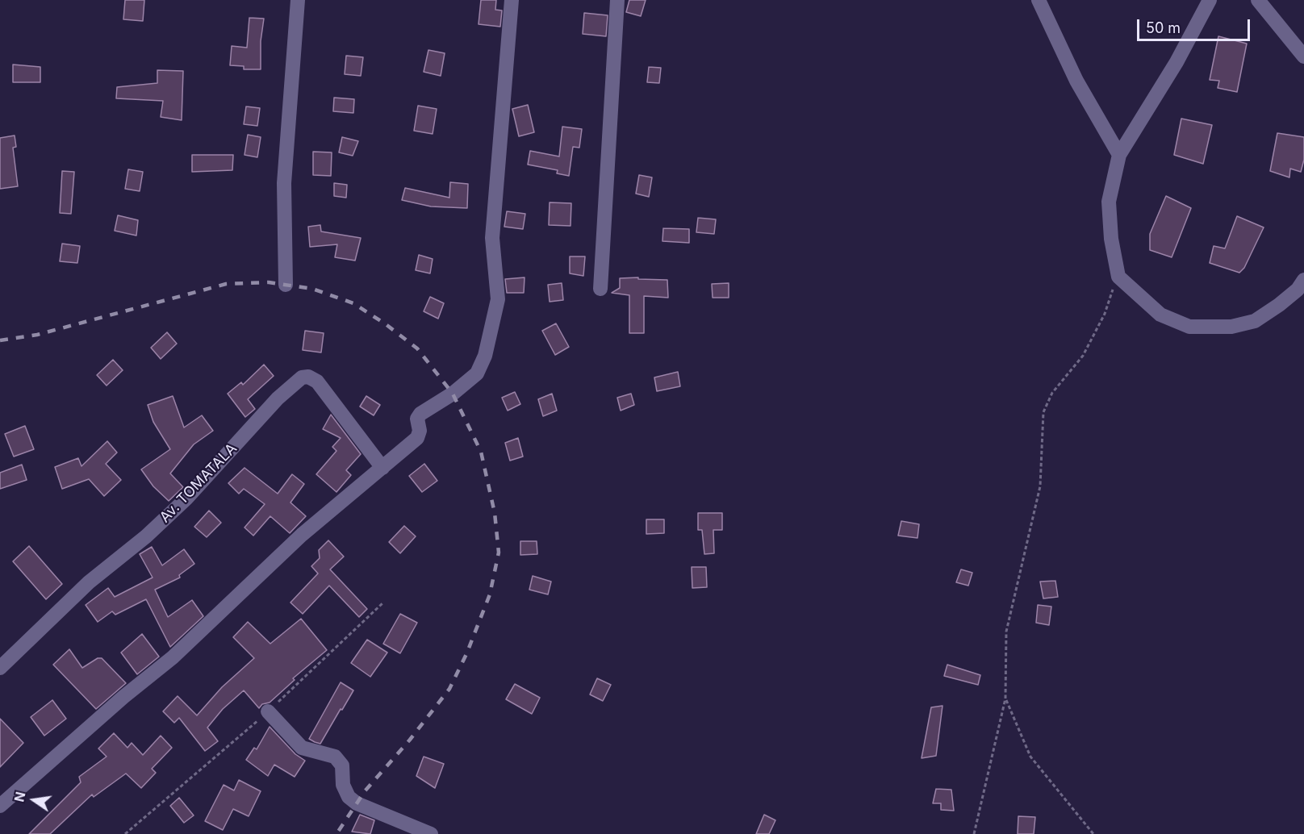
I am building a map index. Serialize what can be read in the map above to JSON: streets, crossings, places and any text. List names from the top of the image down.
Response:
{
  "streets": {
    "street": ["Av. TOMATALA"]
  },
  "scale_bar": "50 m",
  "north": "left"
}
